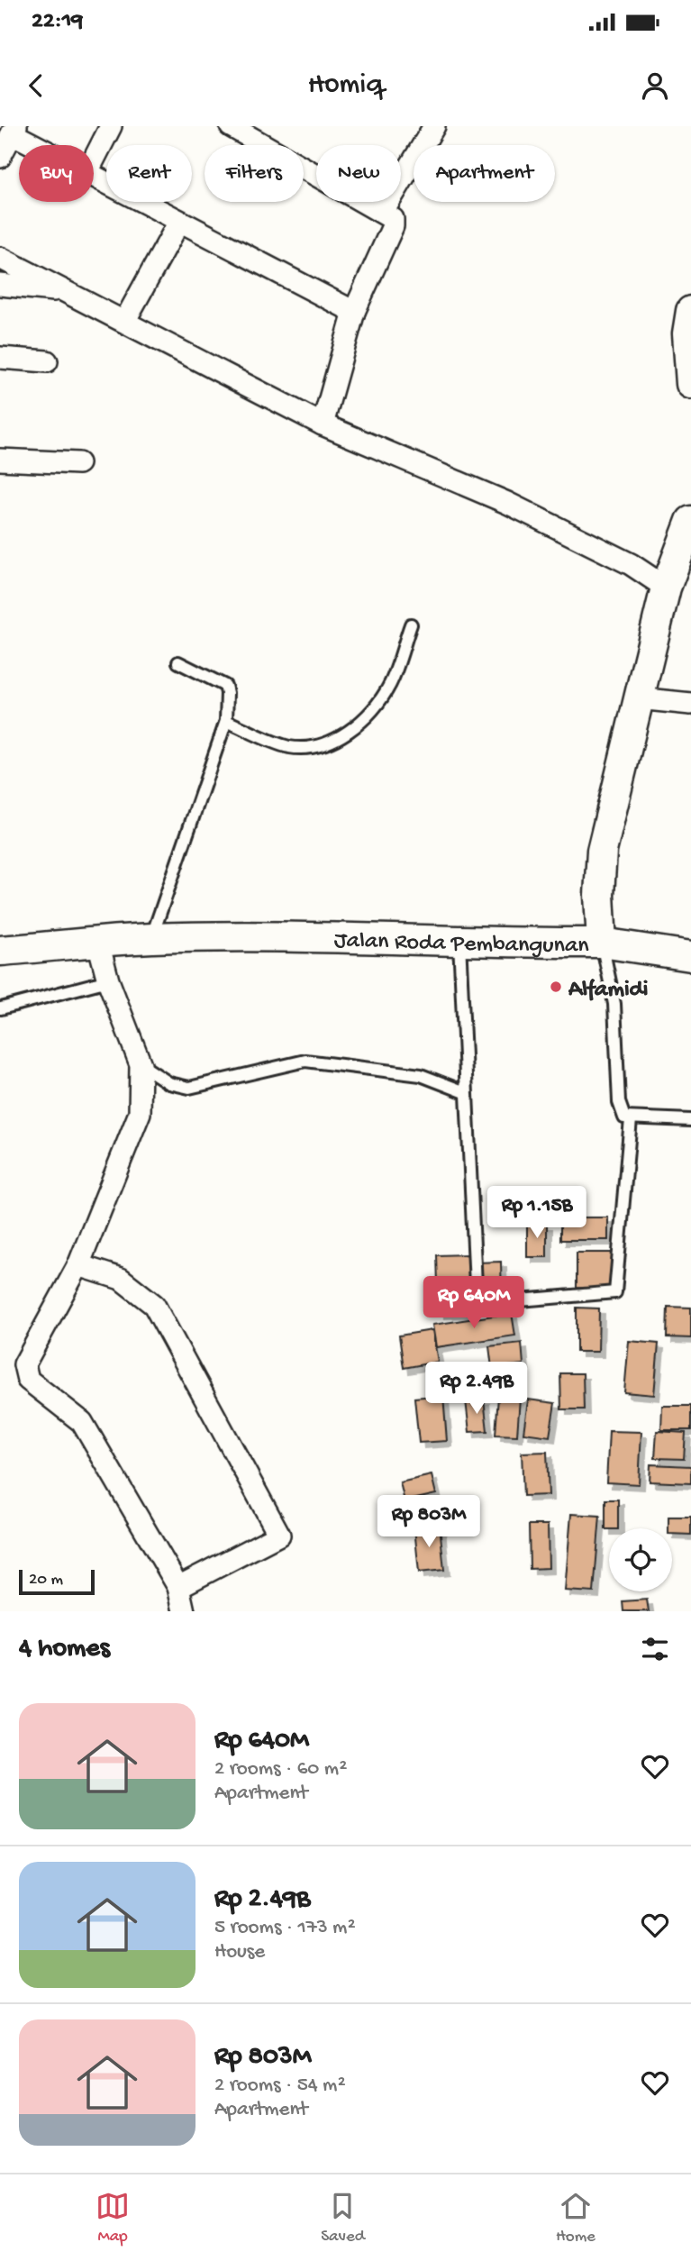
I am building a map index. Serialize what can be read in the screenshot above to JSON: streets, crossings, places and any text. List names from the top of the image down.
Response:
{
  "streets": {
    "street": ["Jalan Roda Pembangunan"]
  },
  "places": ["Alfamidi"],
  "scale_bar": "20 m",
  "page": {
    "status": "22:19",
    "header": "Homiq",
    "chip": [
      "Buy",
      "Rent",
      "Filters",
      "New",
      "Apartment"
    ],
    "price": [
      "Rp 1.15B",
      "Rp 640M",
      "Rp 2.49B",
      "Rp 803M"
    ],
    "scale": "20 m",
    "heading": "4 homes",
    "list": [
      {
        "name": "Rp 640M",
        "note": "2 rooms · 60 m² · Apartment"
      },
      {
        "name": "Rp 2.49B",
        "note": "5 rooms · 173 m² · House"
      },
      {
        "name": "Rp 803M",
        "note": "2 rooms · 54 m² · Apartment"
      }
    ],
    "tabs": ["Map", "Saved", "Home"]
  }
}
